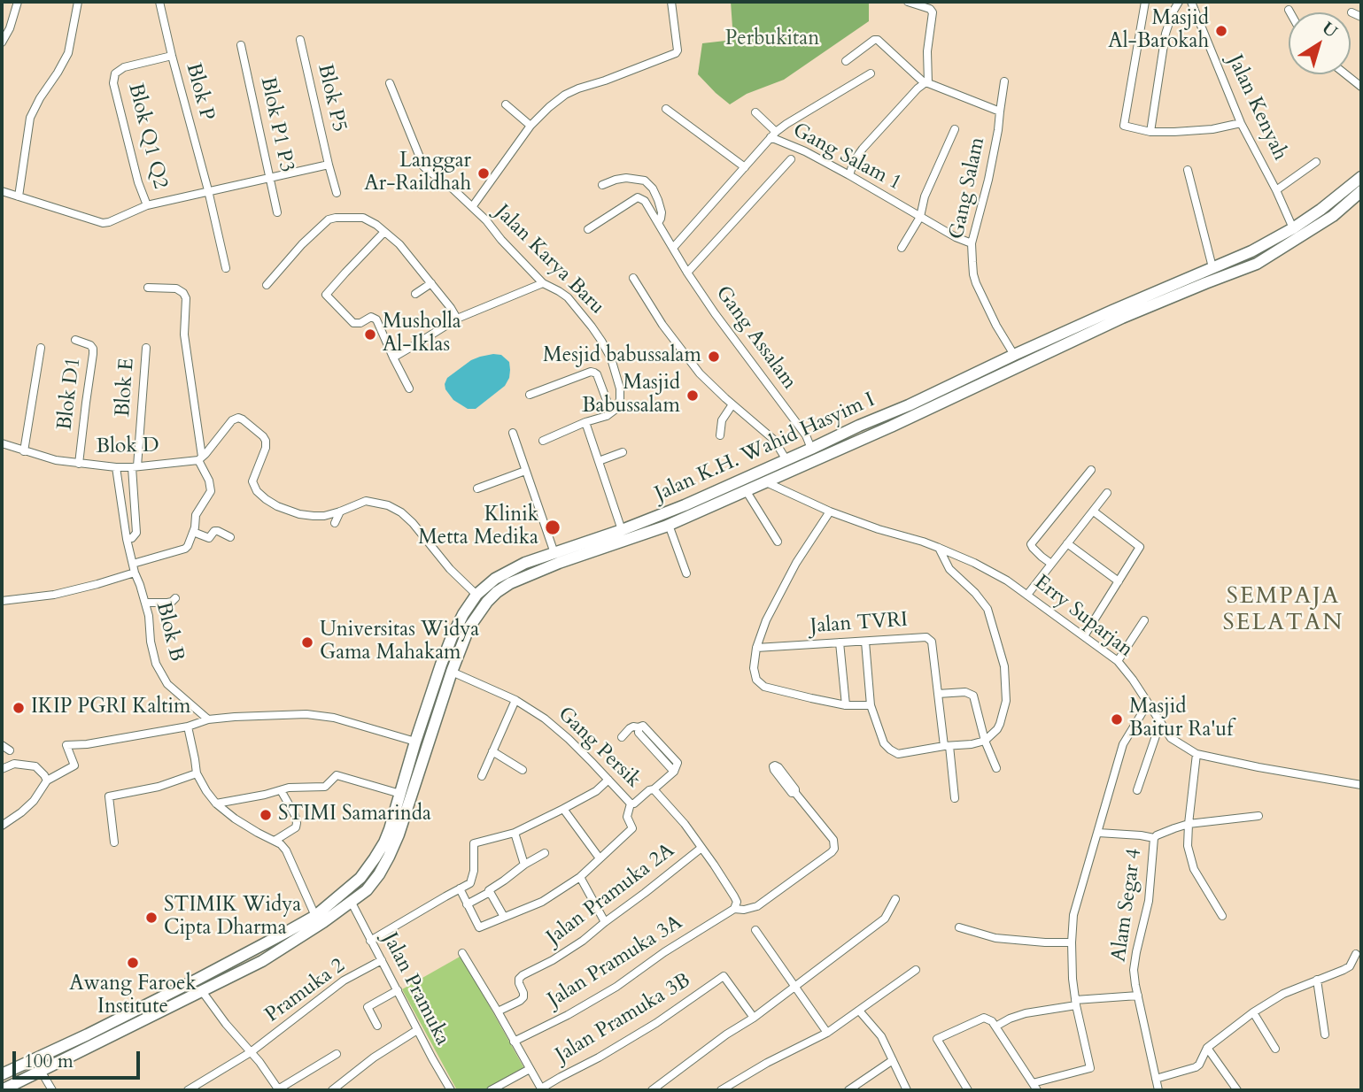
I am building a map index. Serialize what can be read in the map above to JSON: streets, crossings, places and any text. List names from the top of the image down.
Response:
{
  "streets": {
    "main road": ["Jalan K.H. Wahid Hasyim I"],
    "street": [
      "Blok P",
      "Blok P5",
      "Jalan Kenyah",
      "Blok P1 P3",
      "Blok Q1 Q2",
      "Gang Salam 1",
      "Gang Salam",
      "Jalan Karya Baru",
      "Gang Assalam",
      "Blok E",
      "Blok D1",
      "Blok D",
      "Erry Suparjan",
      "Jalan TVRI",
      "Blok B",
      "Gang Persik",
      "Jalan Pramuka 2A",
      "Alam Segar 4",
      "Jalan Pramuka 3A",
      "Jalan Pramuka",
      "Pramuka 2",
      "Jalan Pramuka 3B"
    ]
  },
  "crossings": [
    ["Blok P", "Blok Q1 Q2"],
    ["Blok P5", "Blok Q1 Q2"],
    ["Jalan Kenyah", "Jalan K.H. Wahid Hasyim I"],
    ["Blok P1 P3", "Blok Q1 Q2"],
    ["Gang Salam 1", "Gang Salam"],
    ["Gang Salam 1", "Gang Assalam"],
    ["Gang Salam", "Jalan K.H. Wahid Hasyim I"],
    ["Gang Assalam", "Jalan K.H. Wahid Hasyim I"],
    ["Blok E", "Blok D"],
    ["Blok E", "Blok B"],
    ["Blok D1", "Blok D"],
    ["Blok D", "Blok B"],
    ["Jalan K.H. Wahid Hasyim I", "Erry Suparjan"],
    ["Jalan K.H. Wahid Hasyim I", "Gang Persik"],
    ["Jalan K.H. Wahid Hasyim I", "Jalan Pramuka"],
    ["Gang Persik", "Jalan Pramuka 2A"],
    ["Gang Persik", "Jalan Pramuka 3A"],
    ["Jalan Pramuka", "Pramuka 2"]
  ],
  "districts": ["SEMPAJA SELATAN"],
  "parks": ["Perbukitan"],
  "places": [
    "Masjid Al-Barokah",
    "Langgar Ar-Raildhah",
    "Musholla Al-Iklas",
    "Mesjid babussalam",
    "Masjid Babussalam",
    "Klinik Metta Medika",
    "Universitas Widya Gama Mahakam",
    "IKIP PGRI Kaltim",
    "Masjid Baitur Ra'uf",
    "STIMI Samarinda",
    "STIMIK Widya Cipta Dharma",
    "Awang Faroek Institute"
  ],
  "scale_bar": "100 m",
  "north": "top right"
}
